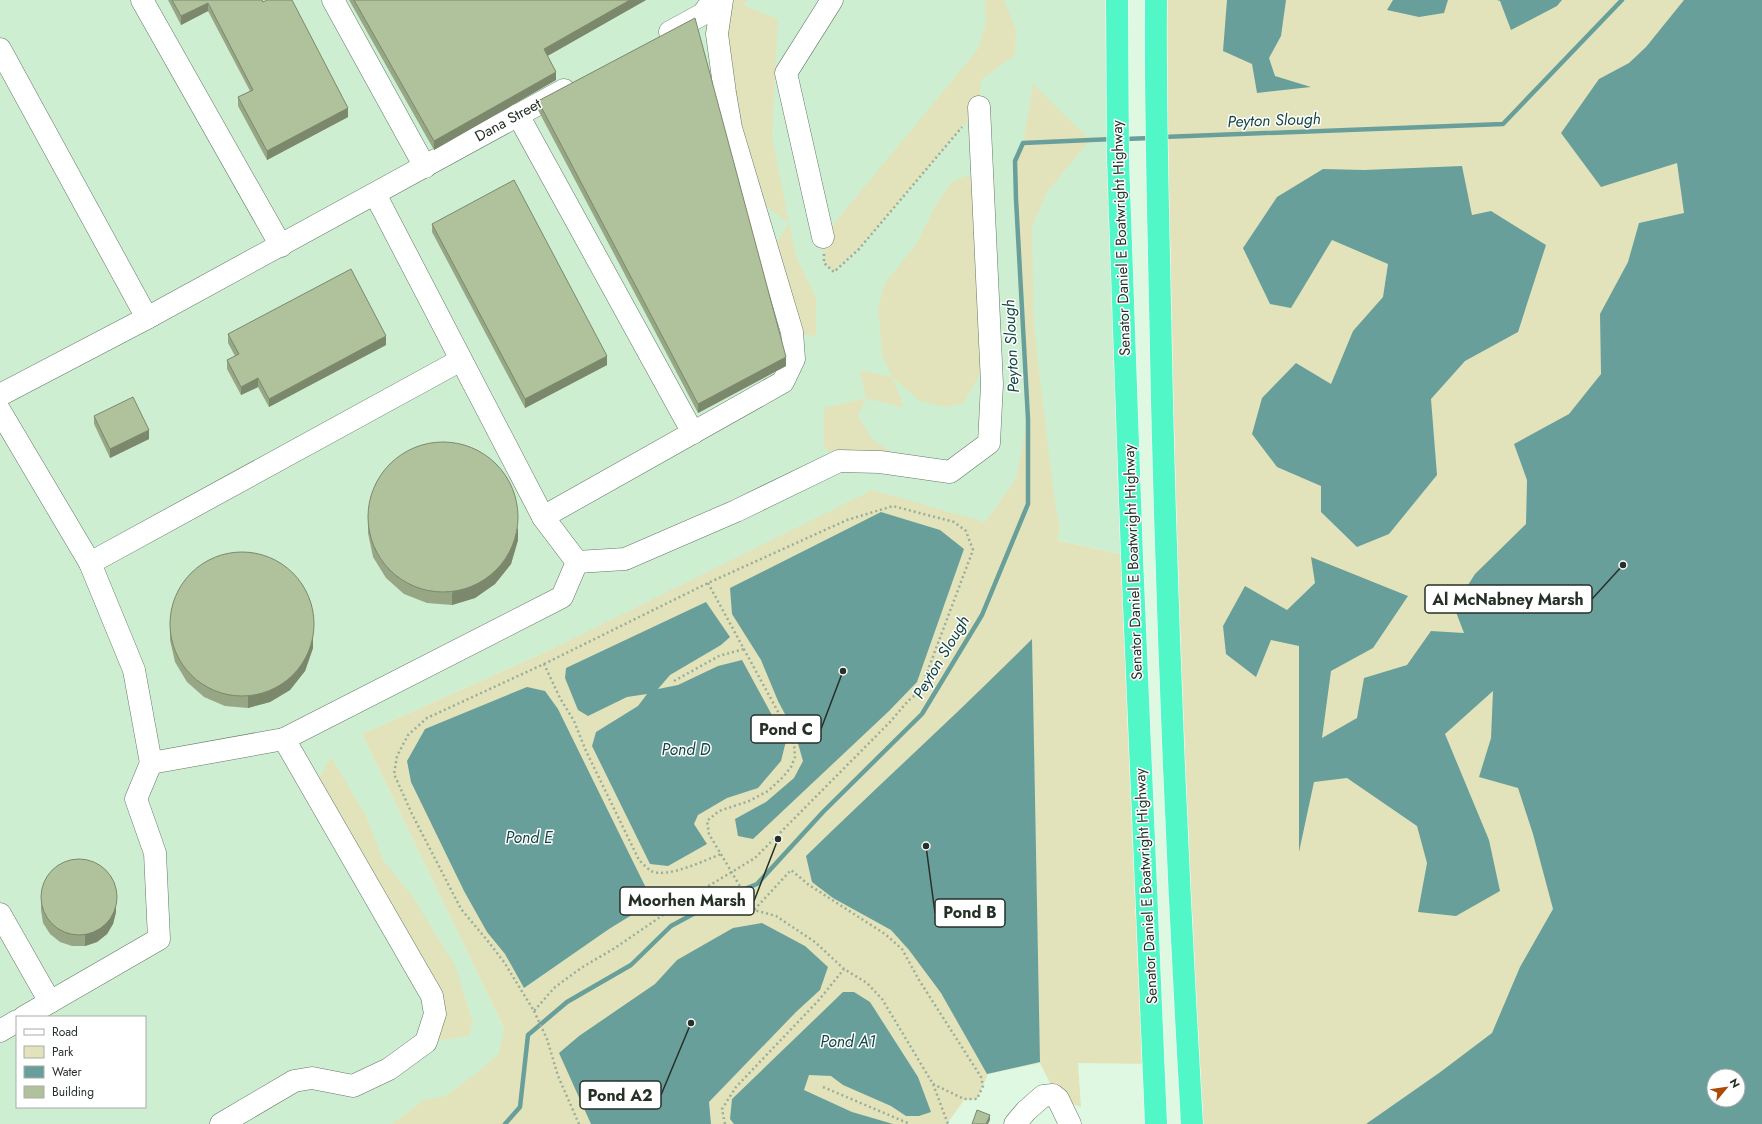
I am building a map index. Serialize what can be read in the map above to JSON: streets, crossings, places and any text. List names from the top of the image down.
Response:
{
  "streets": {
    "highway": ["Senator Daniel E Boatwright Highway"],
    "street": ["Dana Street"]
  },
  "water": [
    "Peyton Slough",
    "Pond D",
    "Pond E",
    "Pond A1"
  ],
  "places": [
    "Al McNabney Marsh",
    "Pond C",
    "Moorhen Marsh",
    "Pond B",
    "Pond A2"
  ],
  "legend": [
    "Road",
    "Park",
    "Water",
    "Building"
  ],
  "north": "top right"
}
